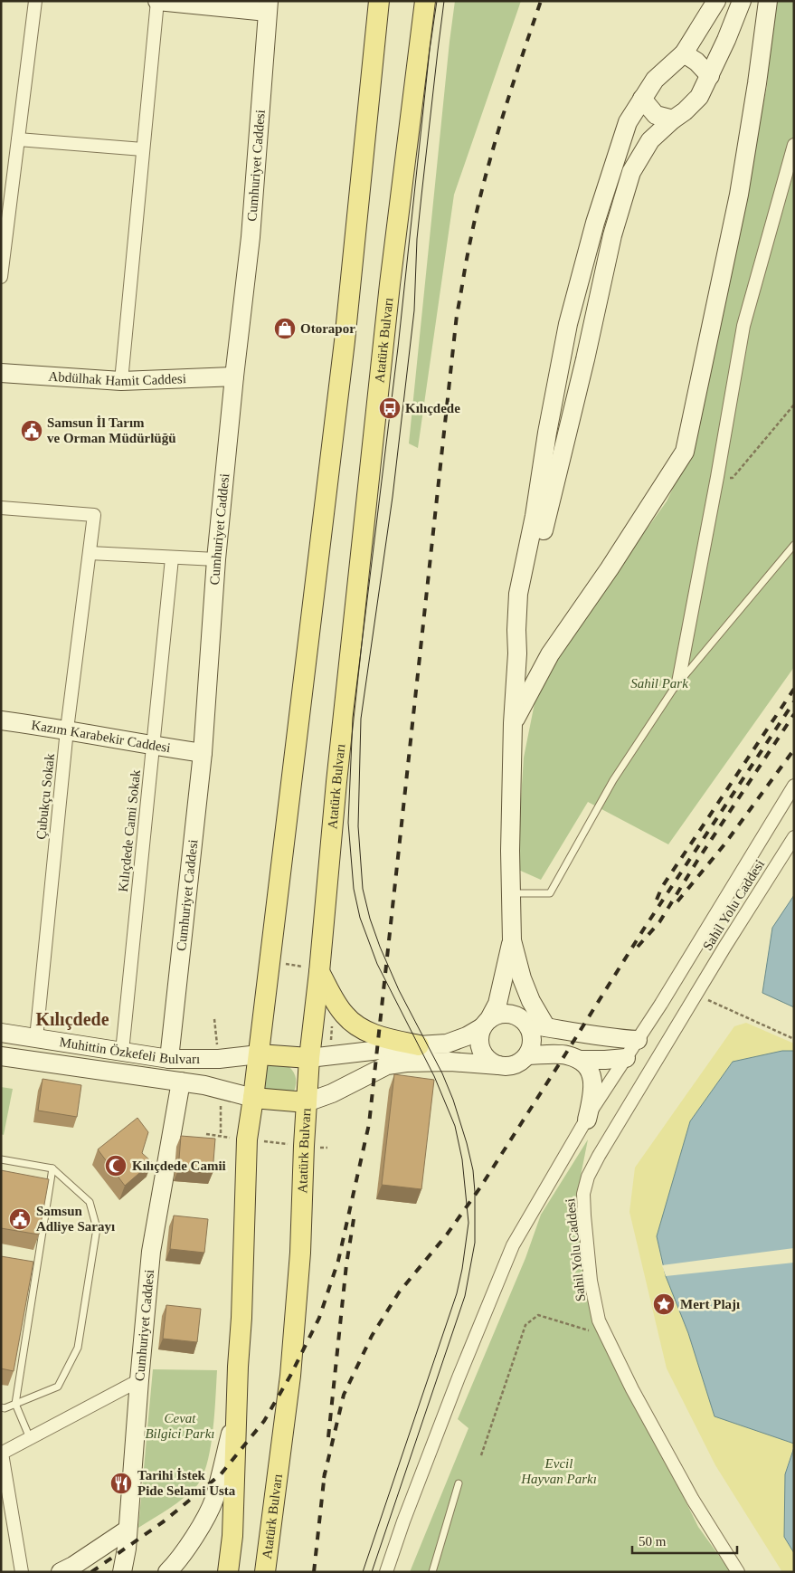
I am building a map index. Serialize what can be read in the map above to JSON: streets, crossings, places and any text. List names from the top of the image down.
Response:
{
  "streets": {
    "main road": [
      "Cumhuriyet Caddesi",
      "Atatürk Bulvarı",
      "Abdülhak Hamit Caddesi",
      "Kazım Karabekir Caddesi",
      "Muhittin Özkefeli Bulvarı"
    ],
    "street": ["Çubukçu Sokak", "Kılıçdede Cami Sokak", "Sahil Yolu Caddesi"]
  },
  "crossings": [
    ["Cumhuriyet Caddesi", "Abdülhak Hamit Caddesi"],
    ["Cumhuriyet Caddesi", "Kazım Karabekir Caddesi"],
    ["Cumhuriyet Caddesi", "Muhittin Özkefeli Bulvarı"],
    ["Kazım Karabekir Caddesi", "Çubukçu Sokak"],
    ["Kazım Karabekir Caddesi", "Kılıçdede Cami Sokak"],
    ["Çubukçu Sokak", "Muhittin Özkefeli Bulvarı"],
    ["Kılıçdede Cami Sokak", "Muhittin Özkefeli Bulvarı"]
  ],
  "districts": ["Kılıçdede"],
  "parks": ["Sahil Park", "Cevat Bilgici Parkı", "Evcil Hayvan Parkı"],
  "places": {
    "shop": ["Otorapor"],
    "bus stop": ["Kılıçdede"],
    "public building": ["Samsun İl Tarım ve Orman Müdürlüğü", "Samsun Adliye Sarayı"],
    "mosque": ["Kılıçdede Camii"],
    "place": ["Mert Plajı"],
    "restaurant": ["Tarihi İstek Pide Selami Usta"]
  },
  "scale_bar": "50 m"
}
